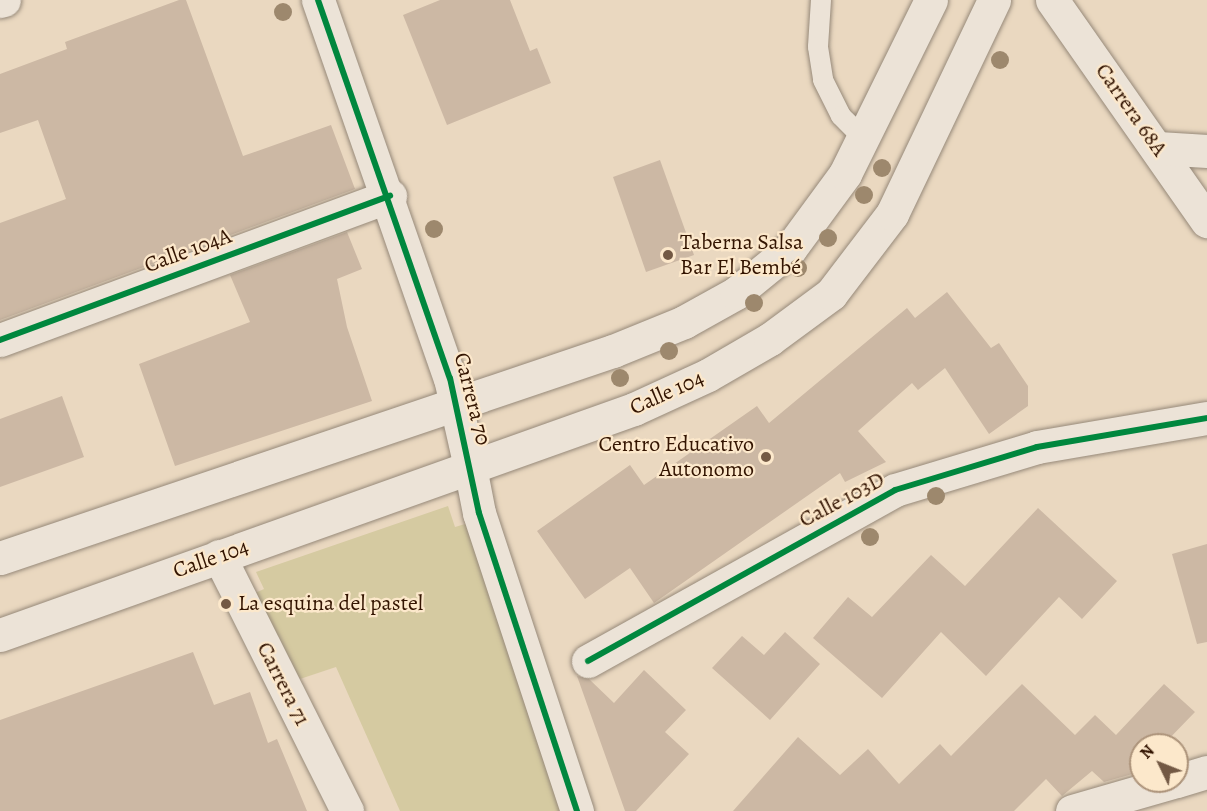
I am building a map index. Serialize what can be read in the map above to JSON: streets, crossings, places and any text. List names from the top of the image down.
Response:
{
  "streets": {
    "street": [
      "Carrera 68A",
      "Calle 104A",
      "Calle 104",
      "Carrera 70",
      "Calle 103D",
      "Carrera 71"
    ]
  },
  "crossings": [
    ["Calle 104A", "Carrera 70"],
    ["Calle 104", "Carrera 70"],
    ["Calle 104", "Carrera 71"]
  ],
  "places": ["Taberna Salsa Bar El Bembé", "Centro Educativo Autonomo", "La esquina del pastel"],
  "north": "top left"
}
